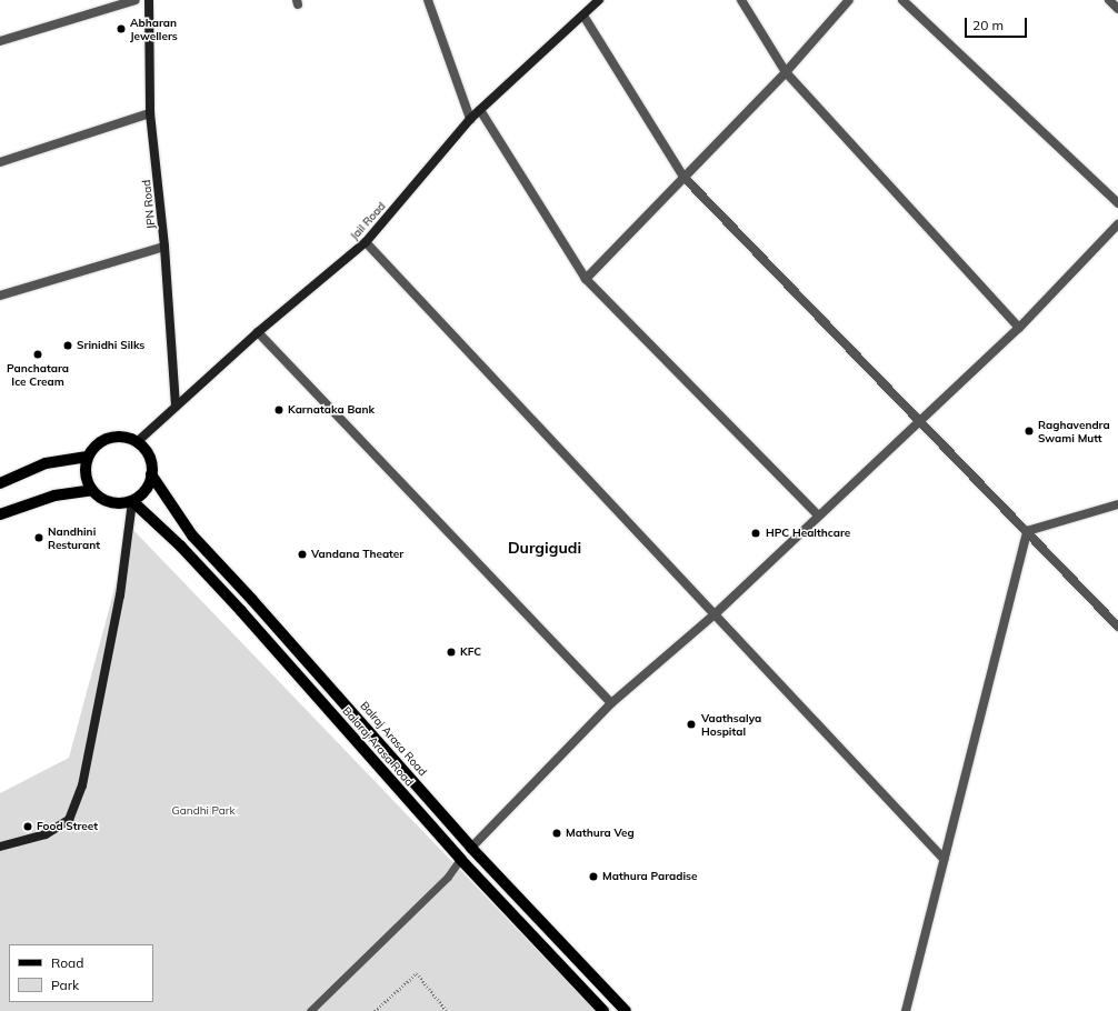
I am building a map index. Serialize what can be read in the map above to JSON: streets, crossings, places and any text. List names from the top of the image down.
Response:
{
  "streets": {
    "main road": [
      "JPN Road",
      "Jail Road",
      "Balraj Arasa Road",
      "Balaraj Arasa Road"
    ]
  },
  "crossings": [
    ["JPN Road", "Jail Road"],
    ["Jail Road", "Balraj Arasa Road"],
    ["Jail Road", "Balaraj Arasa Road"],
    ["Balraj Arasa Road", "Balaraj Arasa Road"]
  ],
  "districts": ["Durgigudi"],
  "parks": ["Gandhi Park"],
  "places": [
    "Abharan Jewellers",
    "Srinidhi Silks",
    "Panchatara Ice Cream",
    "Karnataka Bank",
    "Raghavendra Swami Mutt",
    "HPC Healthcare",
    "Nandhini Resturant",
    "Vandana Theater",
    "KFC",
    "Vaathsalya Hospital",
    "Food Street",
    "Mathura Veg",
    "Mathura Paradise"
  ],
  "legend": ["Road", "Park"],
  "scale_bar": "20 m"
}
